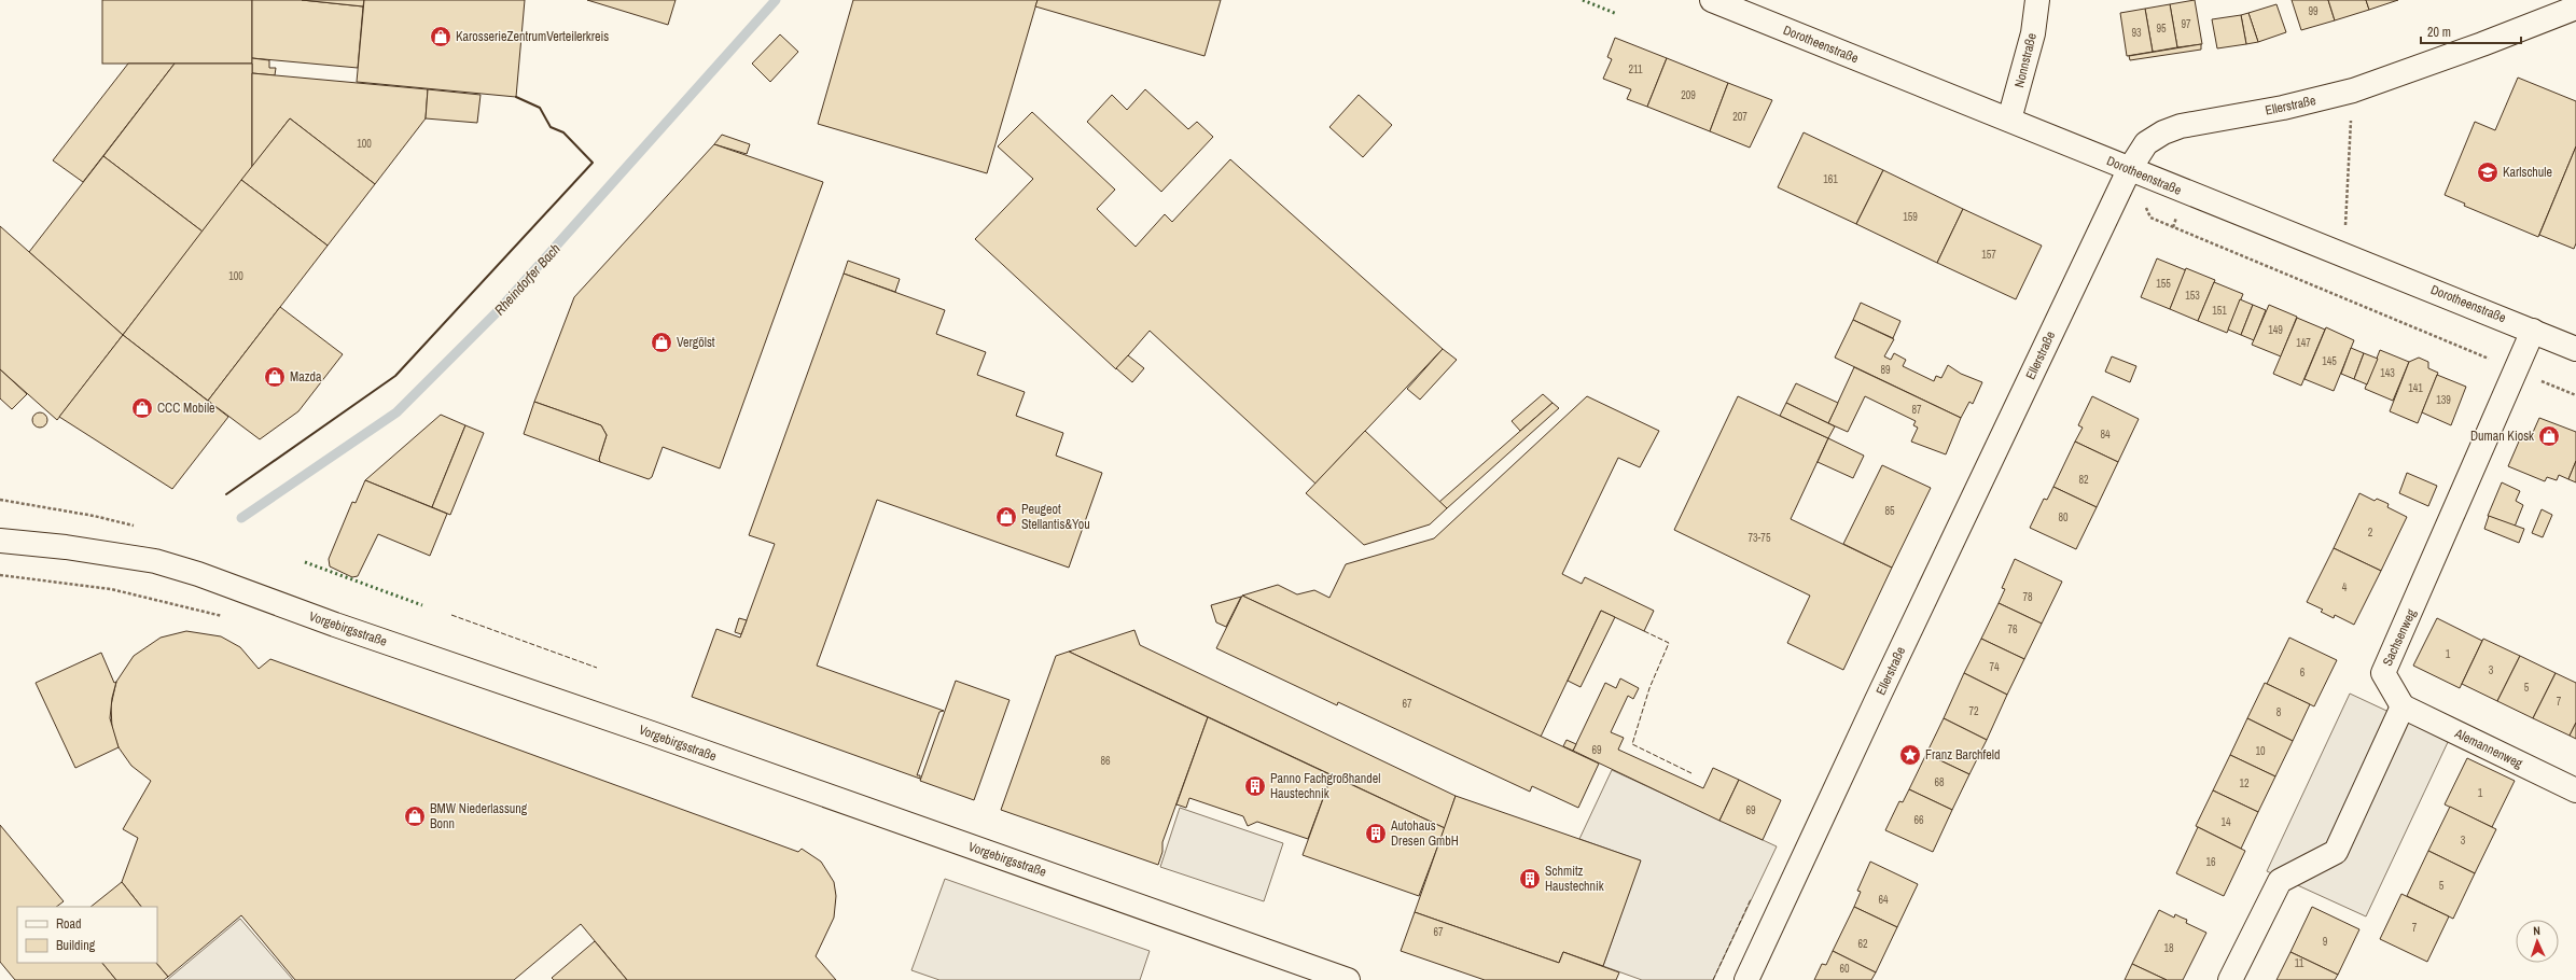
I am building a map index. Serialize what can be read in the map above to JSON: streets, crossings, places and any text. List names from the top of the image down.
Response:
{
  "streets": {
    "street": [
      "Dorotheenstraße",
      "Nonnstraße",
      "Ellerstraße",
      "Vorgebirgsstraße",
      "Sachsenweg",
      "Alemannenweg"
    ]
  },
  "crossings": [
    ["Dorotheenstraße", "Nonnstraße"],
    ["Dorotheenstraße", "Ellerstraße"],
    ["Dorotheenstraße", "Sachsenweg"],
    ["Sachsenweg", "Alemannenweg"]
  ],
  "water": ["Rheindorfer Bach"],
  "places": {
    "shop": [
      "KarosserieZentrumVerteilerkreis",
      "Vergölst",
      "Mazda",
      "CCC Mobile",
      "Duman Kiosk",
      "Peugeot Stellantis&You",
      "BMW Niederlassung Bonn"
    ],
    "school or university": ["Karlschule"],
    "place": ["Franz Barchfeld"],
    "building": ["Panno Fachgroßhandel Haustechnik", "Autohaus Dresen GmbH", "Schmitz Haustechnik"]
  },
  "house_numbers": [
    "99",
    "97",
    "95",
    "93",
    "211",
    "209",
    "207",
    "100",
    "161",
    "159",
    "157",
    "100",
    "155",
    "153",
    "151",
    "149",
    "147",
    "145",
    "89",
    "143",
    "141",
    "139",
    "87",
    "84",
    "82",
    "85",
    "80",
    "2",
    "73-75",
    "4",
    "78",
    "76",
    "1",
    "74",
    "3",
    "6",
    "5",
    "7",
    "67",
    "72",
    "8",
    "69",
    "10",
    "86",
    "68",
    "12",
    "1",
    "69",
    "66",
    "14",
    "3",
    "16",
    "5",
    "64",
    "7",
    "67",
    "9",
    "62",
    "18",
    "11",
    "60"
  ],
  "legend": ["Road", "Building"],
  "scale_bar": "20 m",
  "north": "top"
}
